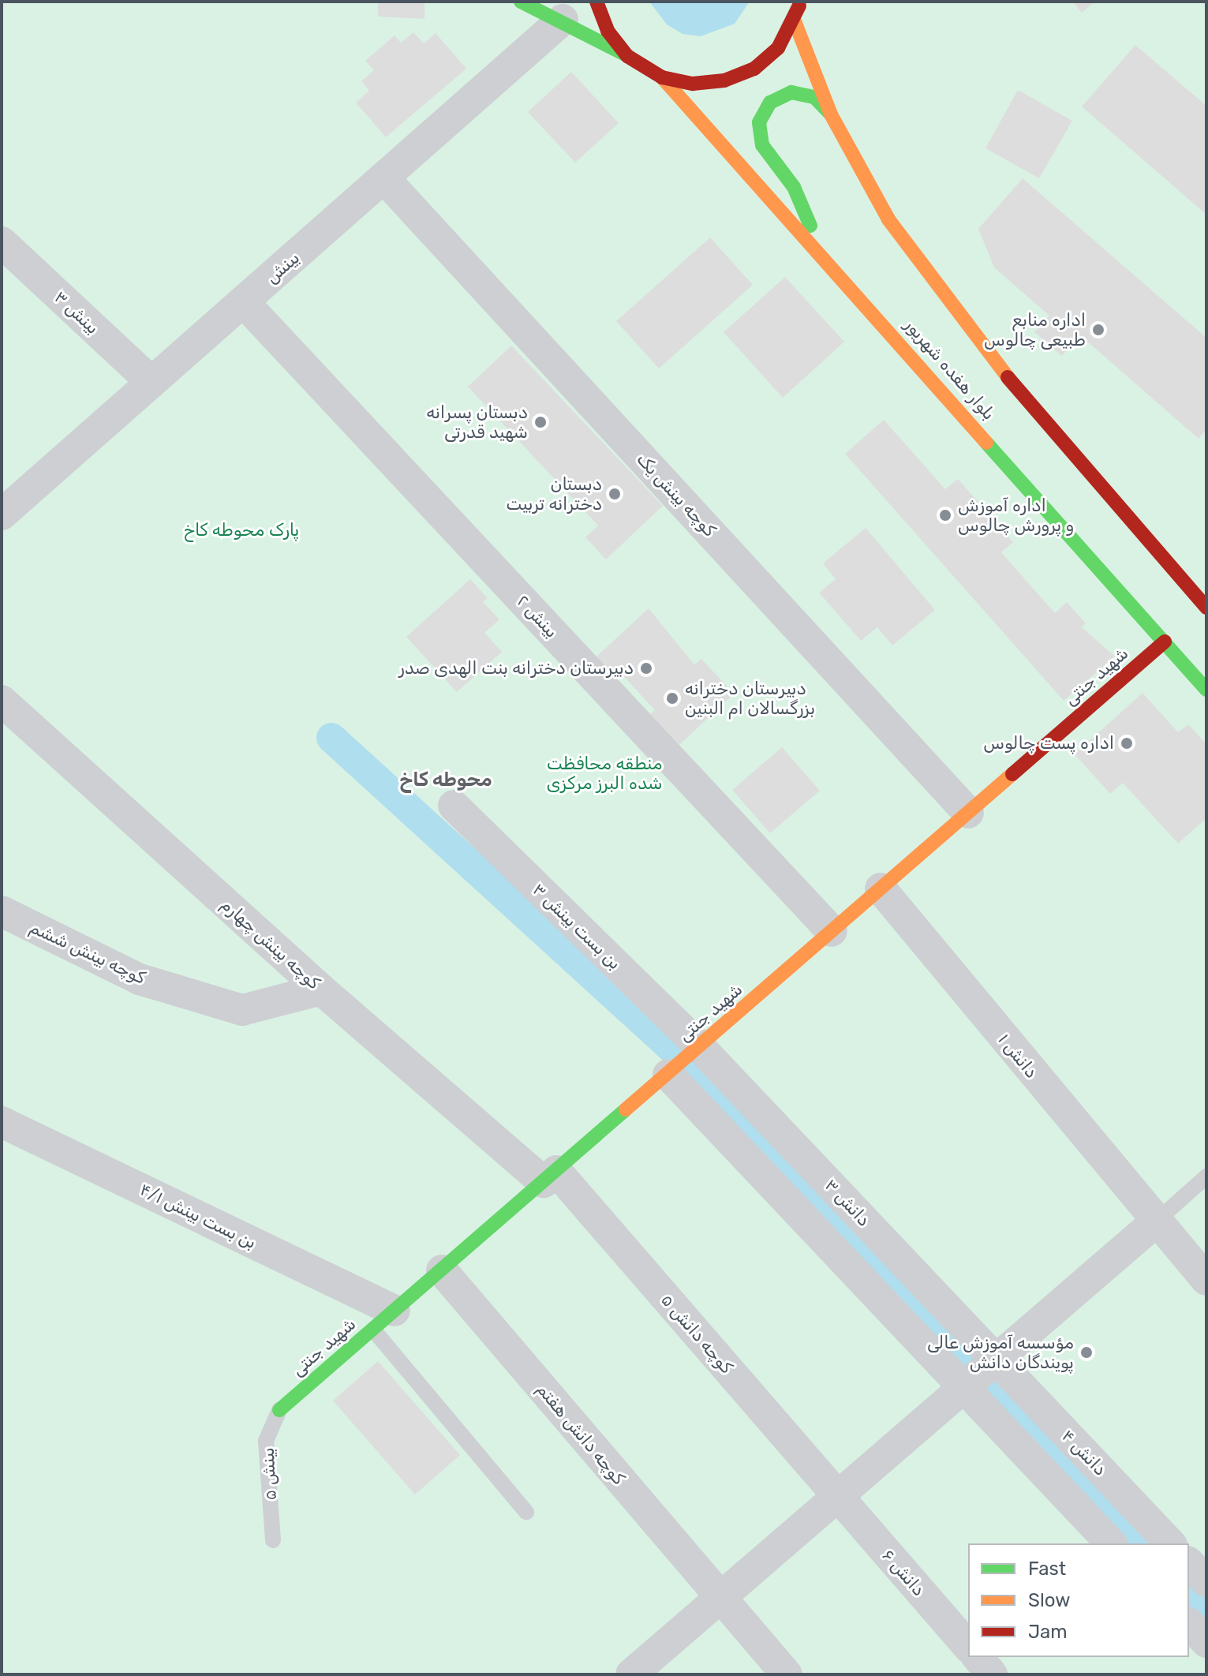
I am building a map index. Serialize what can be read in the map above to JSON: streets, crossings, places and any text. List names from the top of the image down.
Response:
{
  "streets": {
    "main road": ["بلوار هفده شهریور", "شهید جنتی"],
    "street": [
      "بینش",
      "بینش ۳",
      "کوچه بینش یک",
      "بینش ۲",
      "بن بست بینش ۳",
      "کوچه بینش چهارم",
      "کوچه بینش ششم",
      "دانش ۱",
      "دانش ۳",
      "بن بست بینش ۴/۱",
      "کوچه دانش ۵",
      "کوچه دانش هفتم",
      "دانش ۴",
      "دانش ۶"
    ],
    "lane": ["بینش ۵"]
  },
  "crossings": [
    ["بینش", "بینش ۳"],
    ["بینش", "کوچه بینش یک"],
    ["بینش", "بینش ۲"],
    ["بلوار هفده شهریور", "شهید جنتی"],
    ["کوچه بینش یک", "شهید جنتی"],
    ["بینش ۲", "شهید جنتی"],
    ["شهید جنتی", "بن بست بینش ۳"],
    ["شهید جنتی", "کوچه بینش چهارم"],
    ["شهید جنتی", "دانش ۱"],
    ["شهید جنتی", "دانش ۳"],
    ["شهید جنتی", "بن بست بینش ۴/۱"],
    ["شهید جنتی", "کوچه دانش ۵"],
    ["شهید جنتی", "کوچه دانش هفتم"],
    ["شهید جنتی", "بینش ۵"],
    ["بن بست بینش ۳", "دانش ۳"],
    ["کوچه بینش چهارم", "کوچه بینش ششم"],
    ["کوچه بینش چهارم", "کوچه دانش ۵"],
    ["دانش ۳", "دانش ۴"],
    ["کوچه دانش ۵", "دانش ۶"]
  ],
  "districts": ["محوطه کاخ"],
  "parks": ["پارک محوطه کاخ", "منطقه محافظت شده البرز مرکزی"],
  "places": [
    "اداره منابع طبیعی چالوس",
    "دبستان پسرانه شهید قدرتی",
    "دبستان دخترانه تربیت",
    "اداره آموزش و پرورش چالوس",
    "دبیرستان دخترانه بنت الهدی صدر",
    "دبیرستان دخترانه بزرگسالان ام البنین",
    "اداره پست چالوس",
    "مؤسسه آموزش عالی پویندگان دانش"
  ],
  "legend": ["Fast", "Slow", "Jam"]
}
